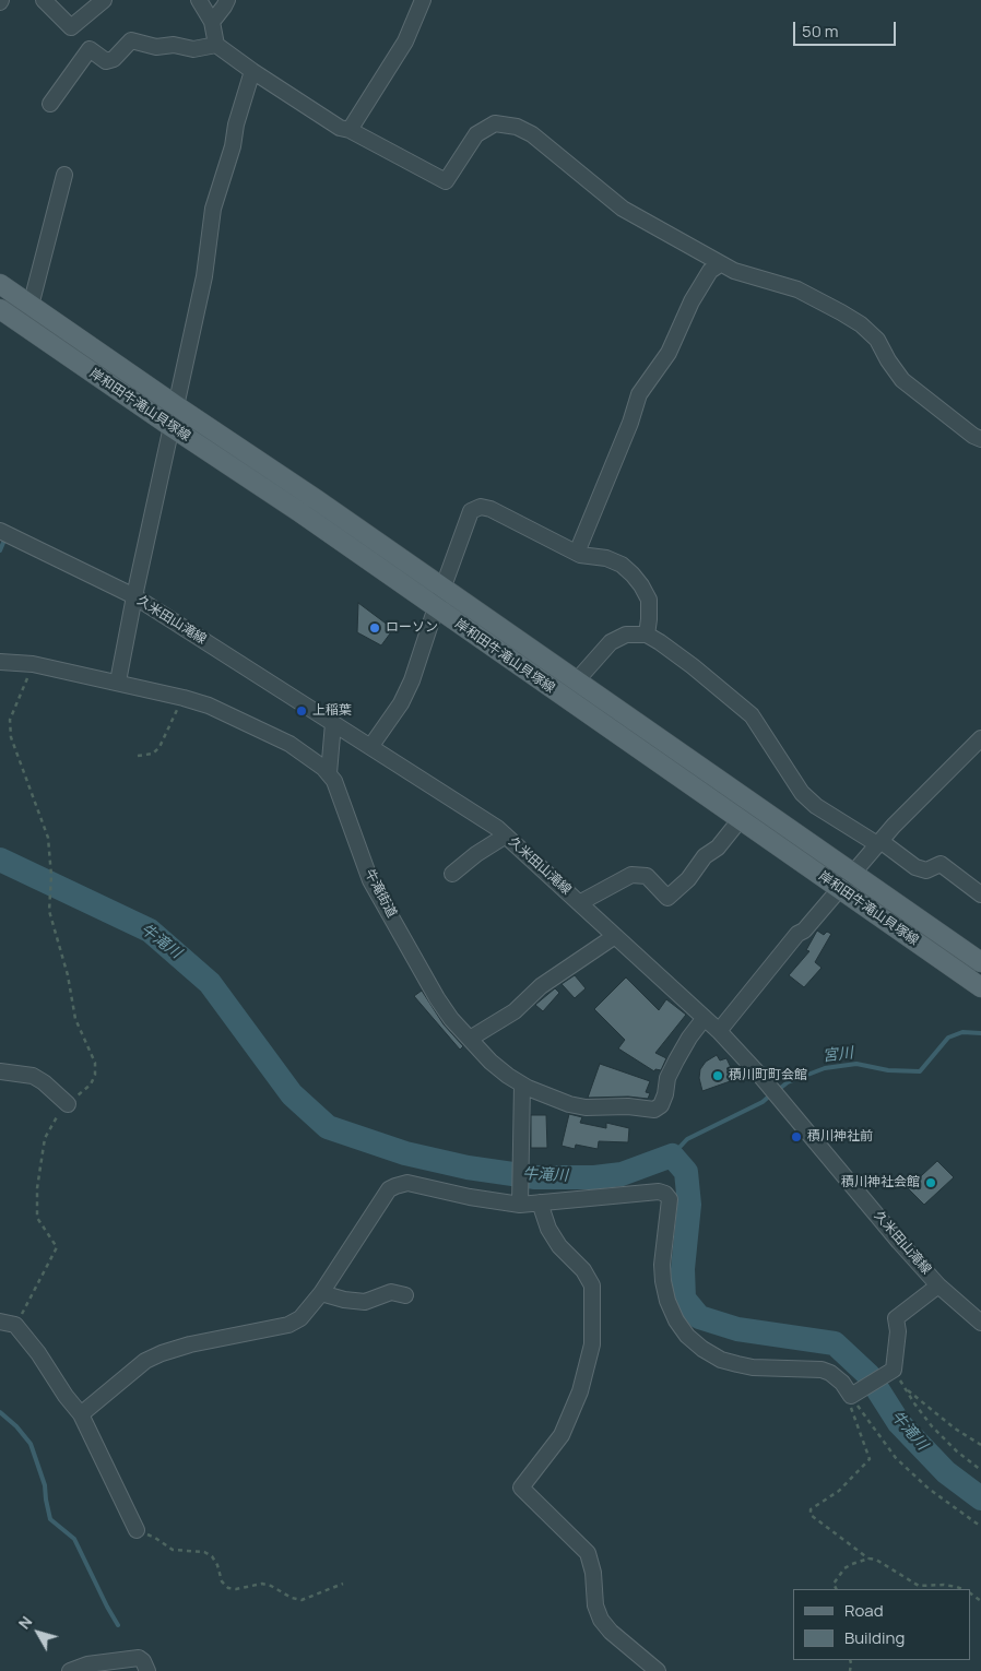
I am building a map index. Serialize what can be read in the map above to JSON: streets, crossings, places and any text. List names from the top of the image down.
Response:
{
  "streets": {
    "main road": ["岸和田牛滝山貝塚線"],
    "street": ["久米田山滝線", "牛滝街道"]
  },
  "crossings": [
    ["久米田山滝線", "牛滝街道"]
  ],
  "water": ["牛滝川", "宮川"],
  "places": [
    "ローソン",
    "上稲葉",
    "積川町町会館",
    "積川神社前",
    "積川神社会館"
  ],
  "legend": ["Road", "Building"],
  "scale_bar": "50 m",
  "north": "top left"
}
